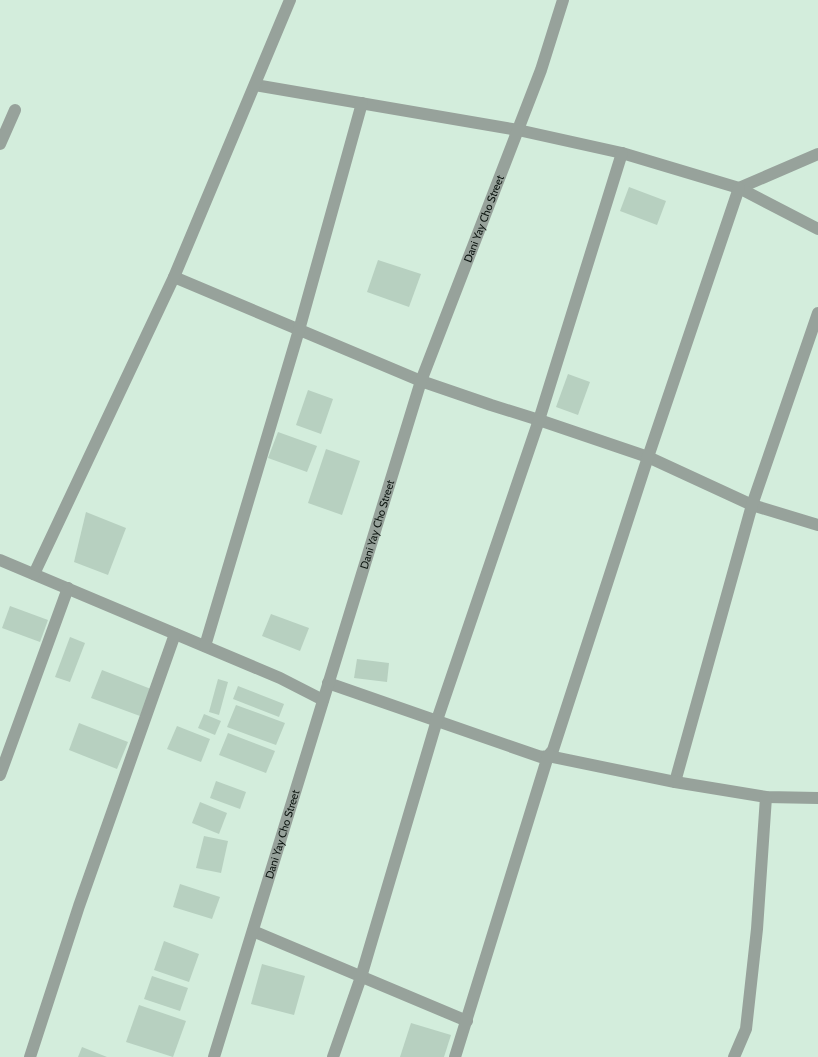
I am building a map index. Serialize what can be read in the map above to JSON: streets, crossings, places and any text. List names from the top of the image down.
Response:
{
  "streets": {
    "street": ["Dani Yay Cho Street"]
  }
}
